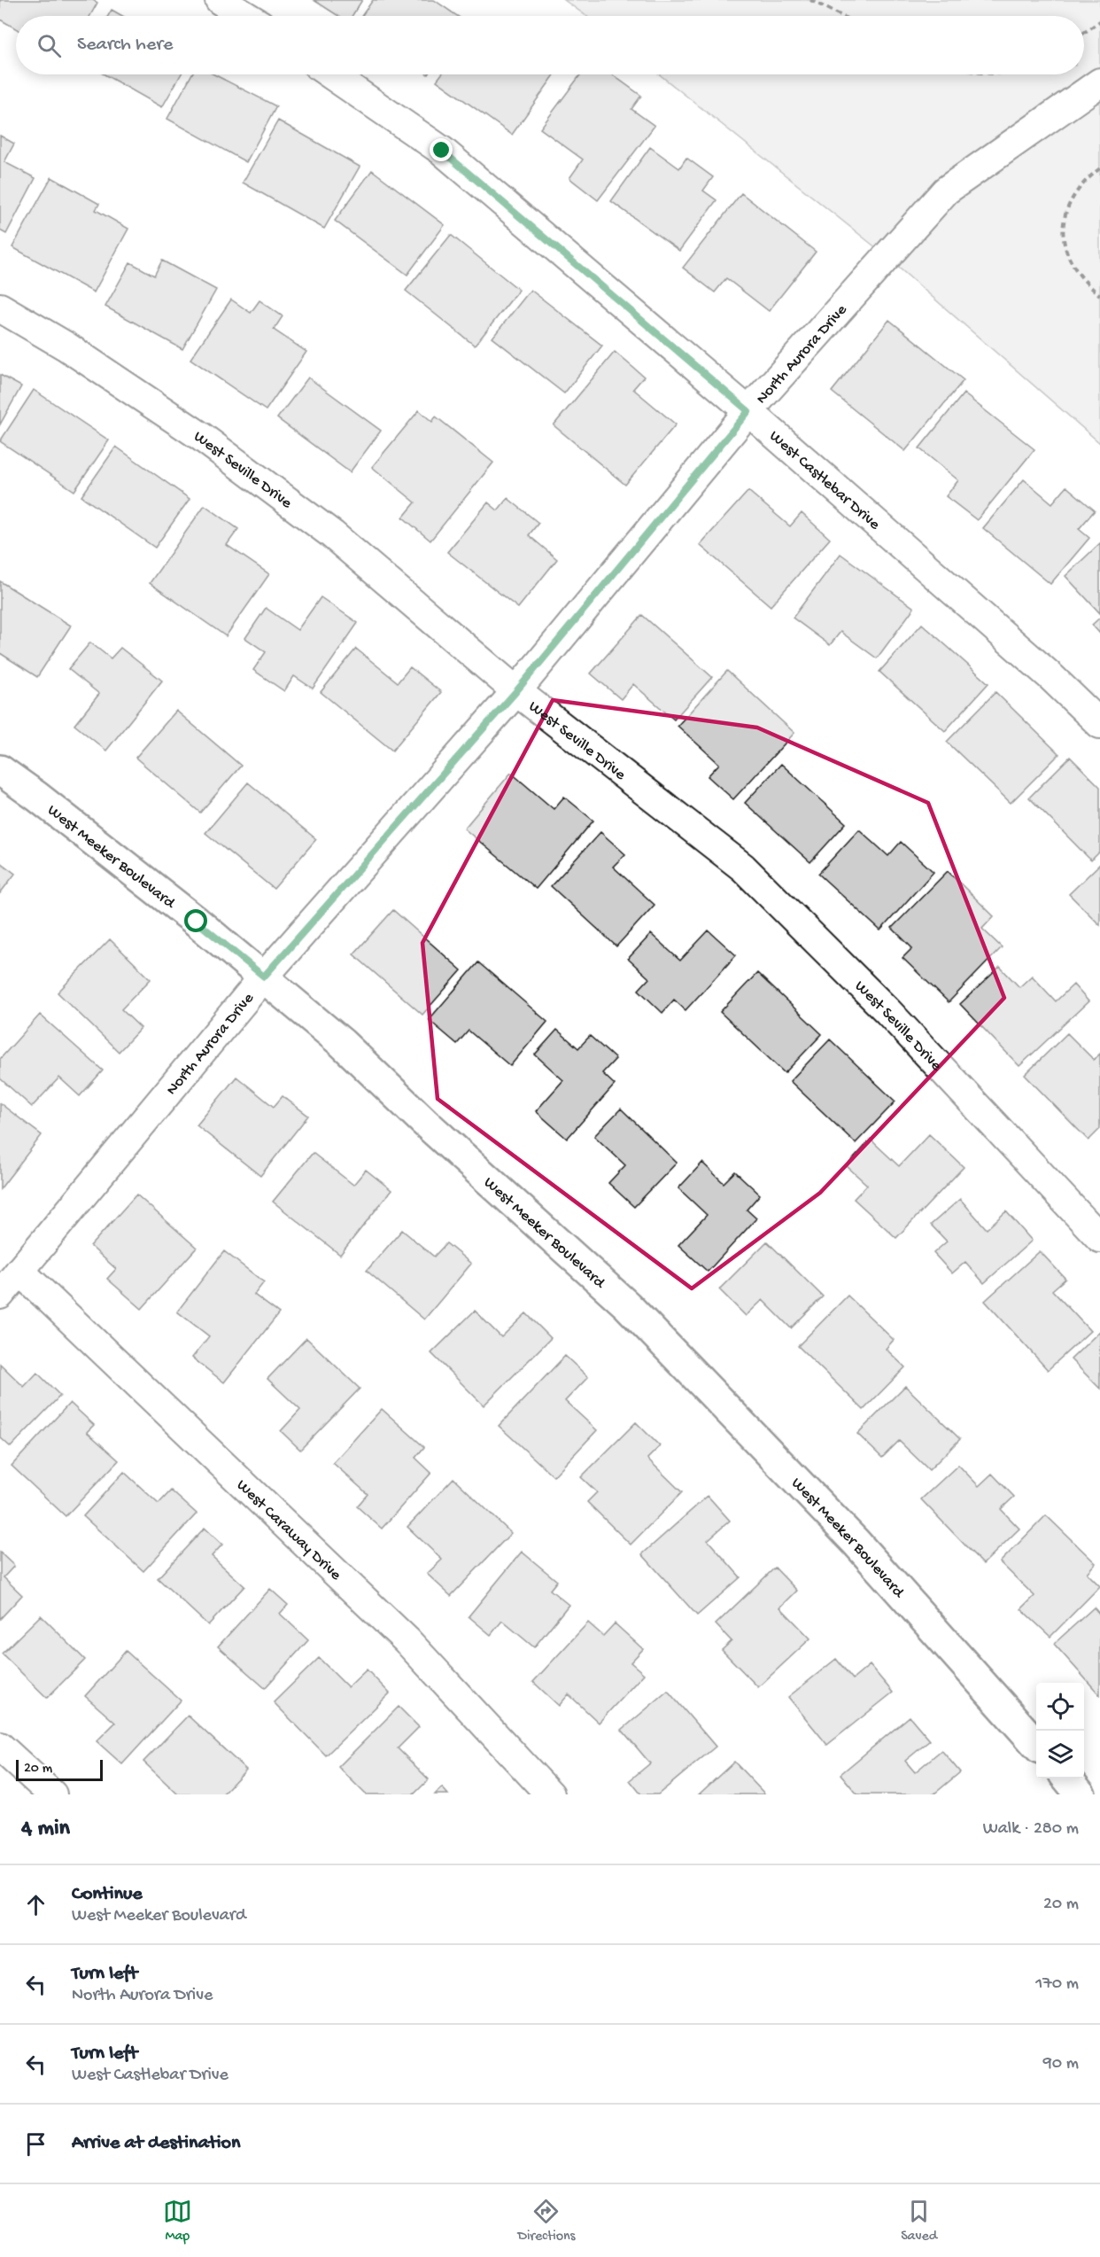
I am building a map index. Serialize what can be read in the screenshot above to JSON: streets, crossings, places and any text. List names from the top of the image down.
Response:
{
  "streets": {
    "street": [
      "North Aurora Drive",
      "West Seville Drive",
      "West Castlebar Drive",
      "West Meeker Boulevard",
      "West Caraway Drive"
    ]
  },
  "crossings": [
    ["North Aurora Drive", "West Seville Drive"],
    ["North Aurora Drive", "West Castlebar Drive"],
    ["North Aurora Drive", "West Meeker Boulevard"],
    ["North Aurora Drive", "West Caraway Drive"]
  ],
  "scale_bar": "20 m",
  "page": {
    "search": "Search here",
    "scale": "20 m",
    "heading": ["4 min", "Walk · 280 m"],
    "list": [
      ["Continue", "West Meeker Boulevard", "20 m"],
      ["Turn left", "North Aurora Drive", "170 m"],
      ["Turn left", "West Castlebar Drive", "90 m"],
      "Arrive at destination"
    ],
    "nav": ["Map", "Directions", "Saved"]
  }
}
